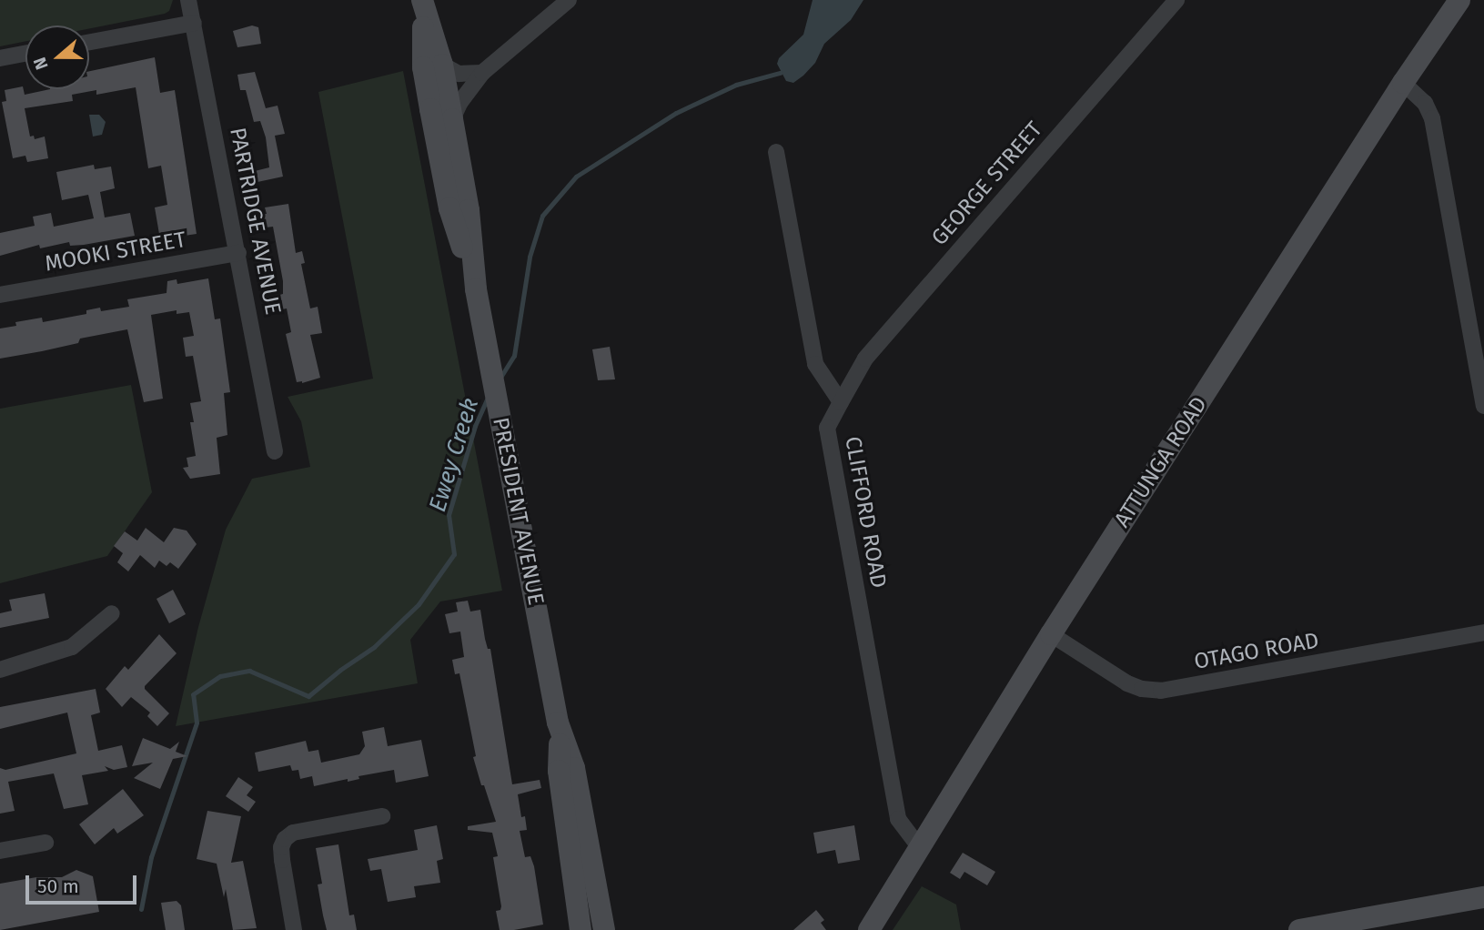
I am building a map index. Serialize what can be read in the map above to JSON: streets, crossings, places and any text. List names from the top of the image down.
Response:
{
  "streets": {
    "main road": ["ATTUNGA ROAD", "PRESIDENT AVENUE"],
    "street": [
      "GEORGE STREET",
      "PARTRIDGE AVENUE",
      "MOOKI STREET",
      "CLIFFORD ROAD",
      "OTAGO ROAD"
    ]
  },
  "crossings": [
    ["GEORGE STREET", "CLIFFORD ROAD"],
    ["PARTRIDGE AVENUE", "MOOKI STREET"],
    ["ATTUNGA ROAD", "CLIFFORD ROAD"],
    ["ATTUNGA ROAD", "OTAGO ROAD"]
  ],
  "water": ["Ewey Creek"],
  "scale_bar": "50 m",
  "north": "left"
}
